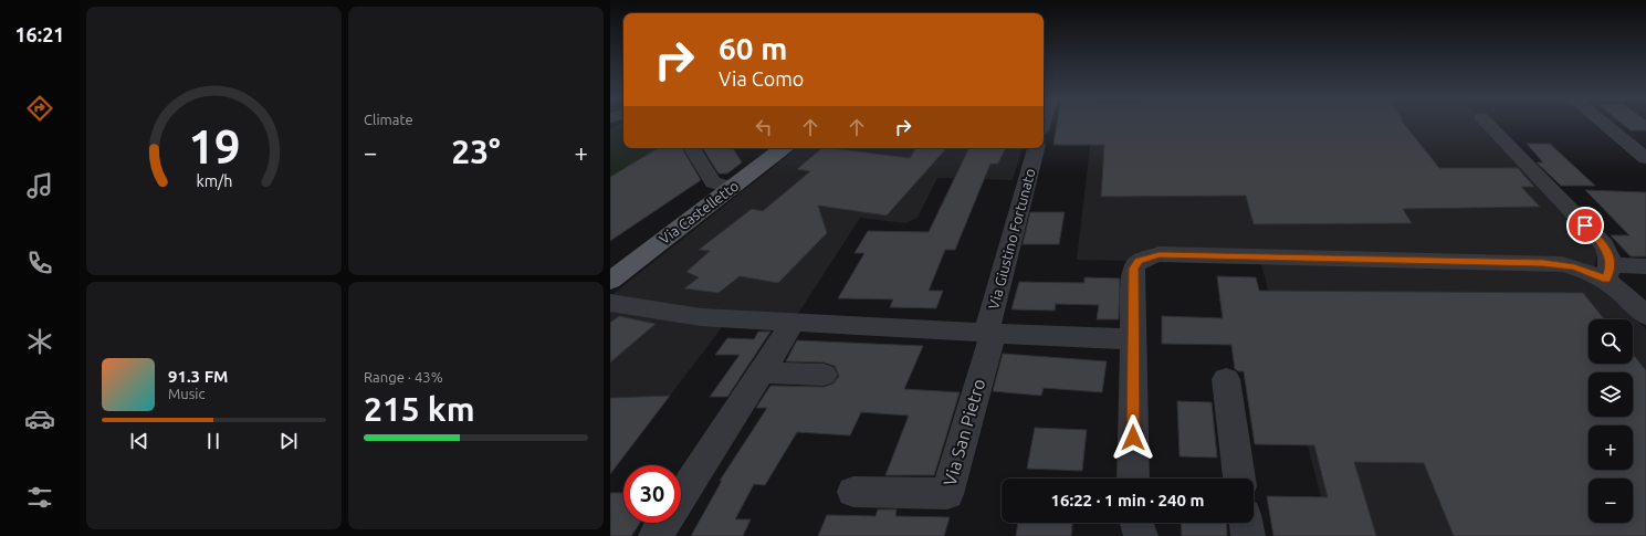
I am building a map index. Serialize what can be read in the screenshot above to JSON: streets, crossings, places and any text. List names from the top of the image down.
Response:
{
  "streets": {
    "main road": ["Via Castelletto"],
    "street": ["Via Giustino Fortunato", "Via San Pietro"]
  },
  "crossings": [
    ["Via Giustino Fortunato", "Via San Pietro"]
  ],
  "page": {
    "tabs": "16:21",
    "tile": [
      "Climate",
      ["Range · 43%", "215 km"]
    ],
    "turn": ["60 m", "Via Como"],
    "heat": ["−", "23°", "+"],
    "map_buttons": ["+", "−"],
    "song": ["91.3 FM", "Music"],
    "limit": "30",
    "trip": "16:22 · 1 min · 240 m",
    "gauge": ["19", "km/h"]
  }
}
